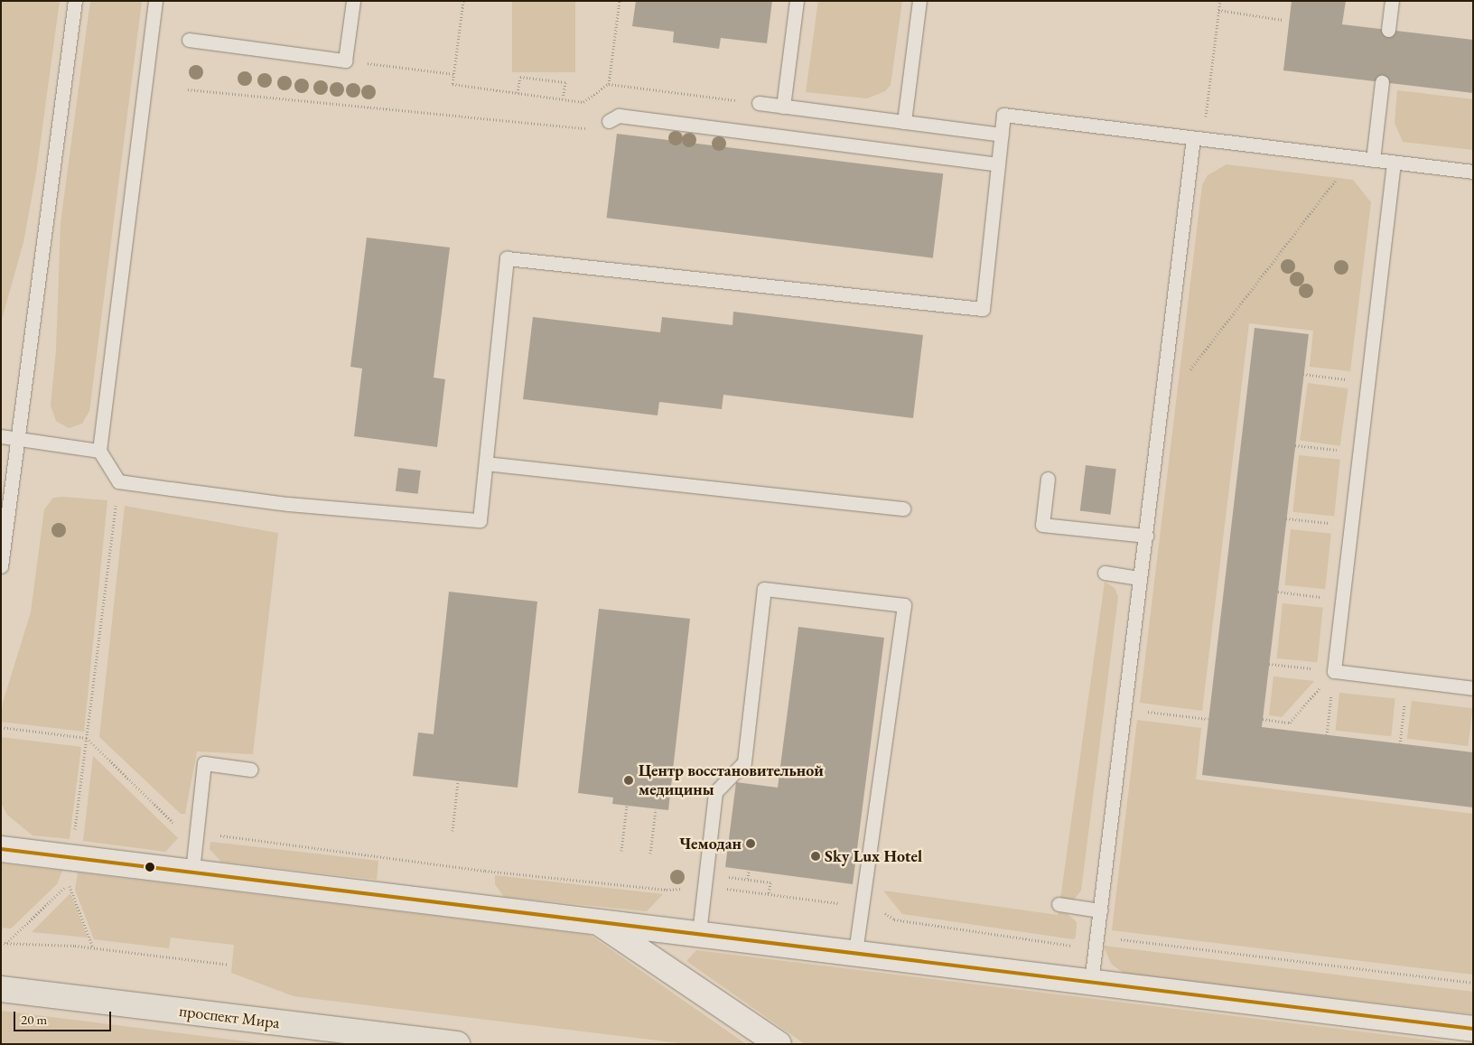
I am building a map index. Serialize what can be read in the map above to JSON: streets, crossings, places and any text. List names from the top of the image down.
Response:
{
  "streets": {
    "main road": ["проспект Мира"]
  },
  "places": ["Центр восстановительной медицины", "Чемодан", "Sky Lux Hotel"],
  "lines": ["transit line 20"],
  "scale_bar": "20 m"
}
